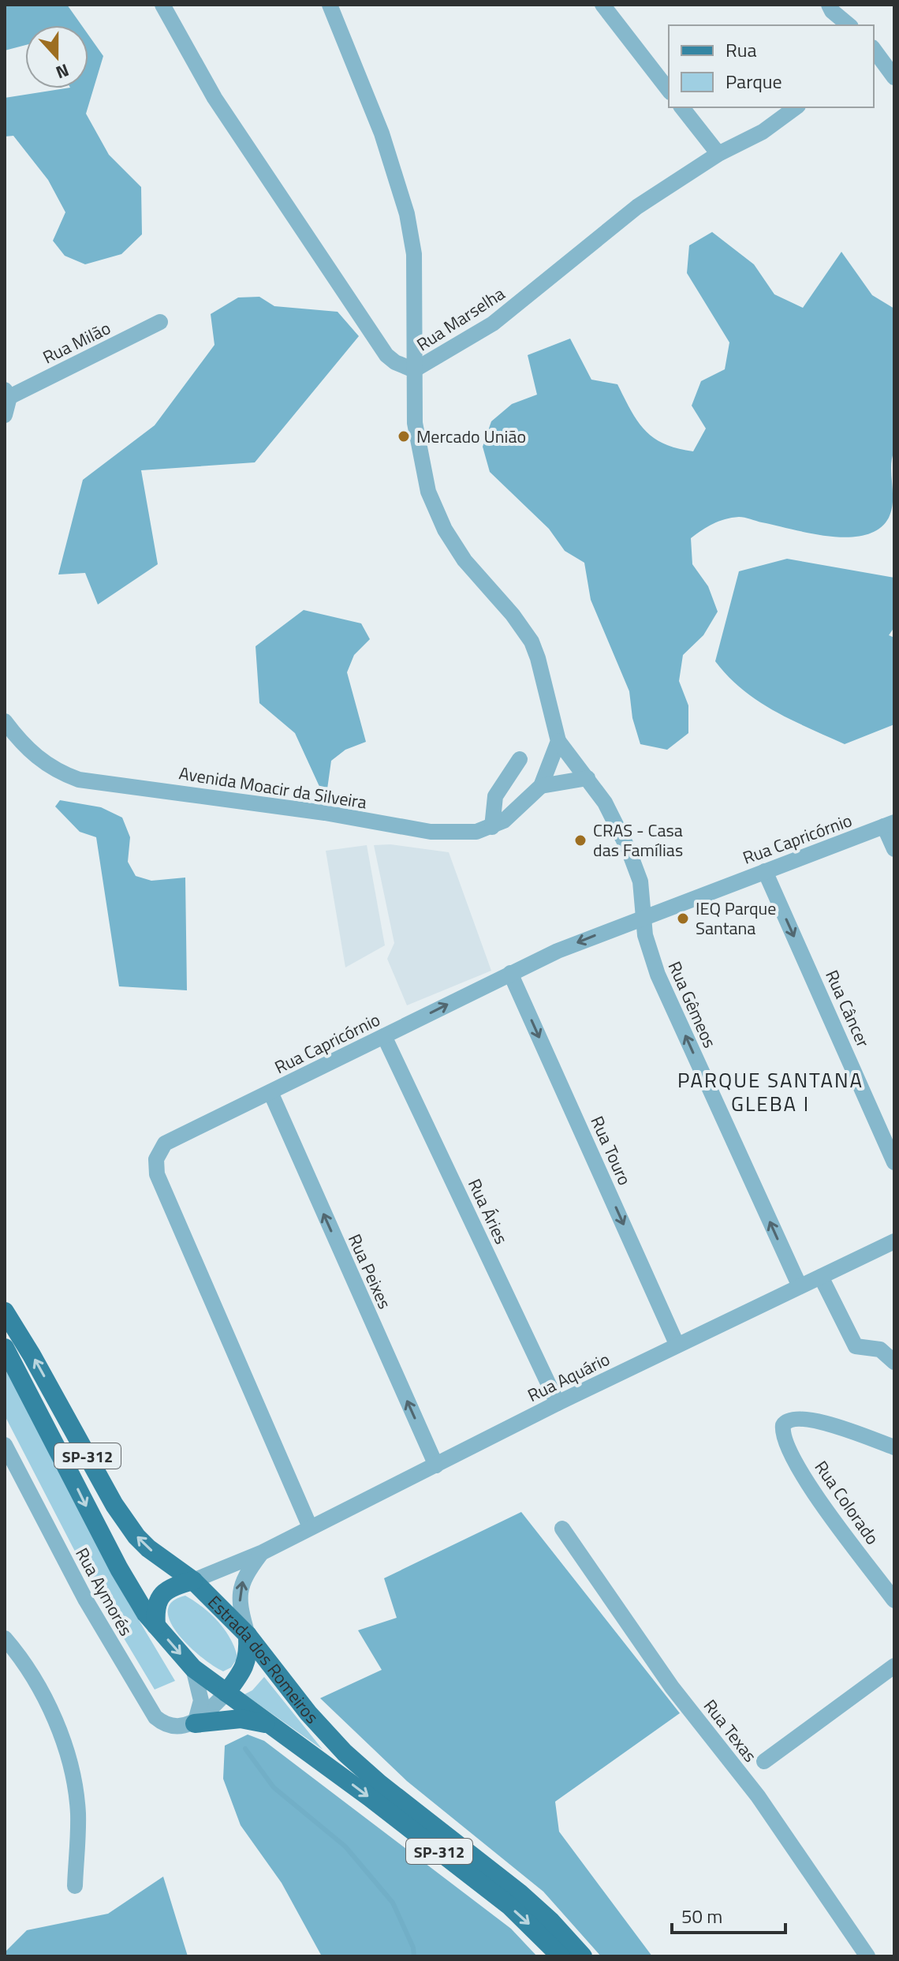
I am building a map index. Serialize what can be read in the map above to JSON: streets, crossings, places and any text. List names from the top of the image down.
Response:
{
  "streets": {
    "main road": ["SP-312", "Estrada dos Romeiros"],
    "street": [
      "Rua Marselha",
      "Rua Milão",
      "Avenida Moacir da Silveira",
      "Rua Capricórnio",
      "Rua Gêmeos",
      "Rua Câncer",
      "Rua Touro",
      "Rua Áries",
      "Rua Peixes",
      "Rua Aquário",
      "Rua Colorado",
      "Rua Aymorés",
      "Rua Texas"
    ]
  },
  "crossings": [
    ["Avenida Moacir da Silveira", "Rua Gêmeos"],
    ["Rua Capricórnio", "Rua Gêmeos"],
    ["Rua Capricórnio", "Rua Câncer"],
    ["Rua Capricórnio", "Rua Touro"],
    ["Rua Capricórnio", "Rua Áries"],
    ["Rua Capricórnio", "Rua Peixes"],
    ["Rua Capricórnio", "Rua Aquário"],
    ["Rua Gêmeos", "Rua Aquário"],
    ["Rua Touro", "Rua Aquário"],
    ["Rua Áries", "Rua Aquário"],
    ["Rua Peixes", "Rua Aquário"],
    ["Rua Aquário", "Estrada dos Romeiros"]
  ],
  "one_way": [
    "Rua Gêmeos",
    "Rua Câncer",
    "Rua Touro",
    "Rua Peixes"
  ],
  "districts": ["PARQUE SANTANA GLEBA I"],
  "places": ["Mercado União", "CRAS - Casa das Famílias", "IEQ Parque Santana"],
  "legend": ["Rua", "Parque"],
  "scale_bar": "50 m",
  "north": "bottom"
}
